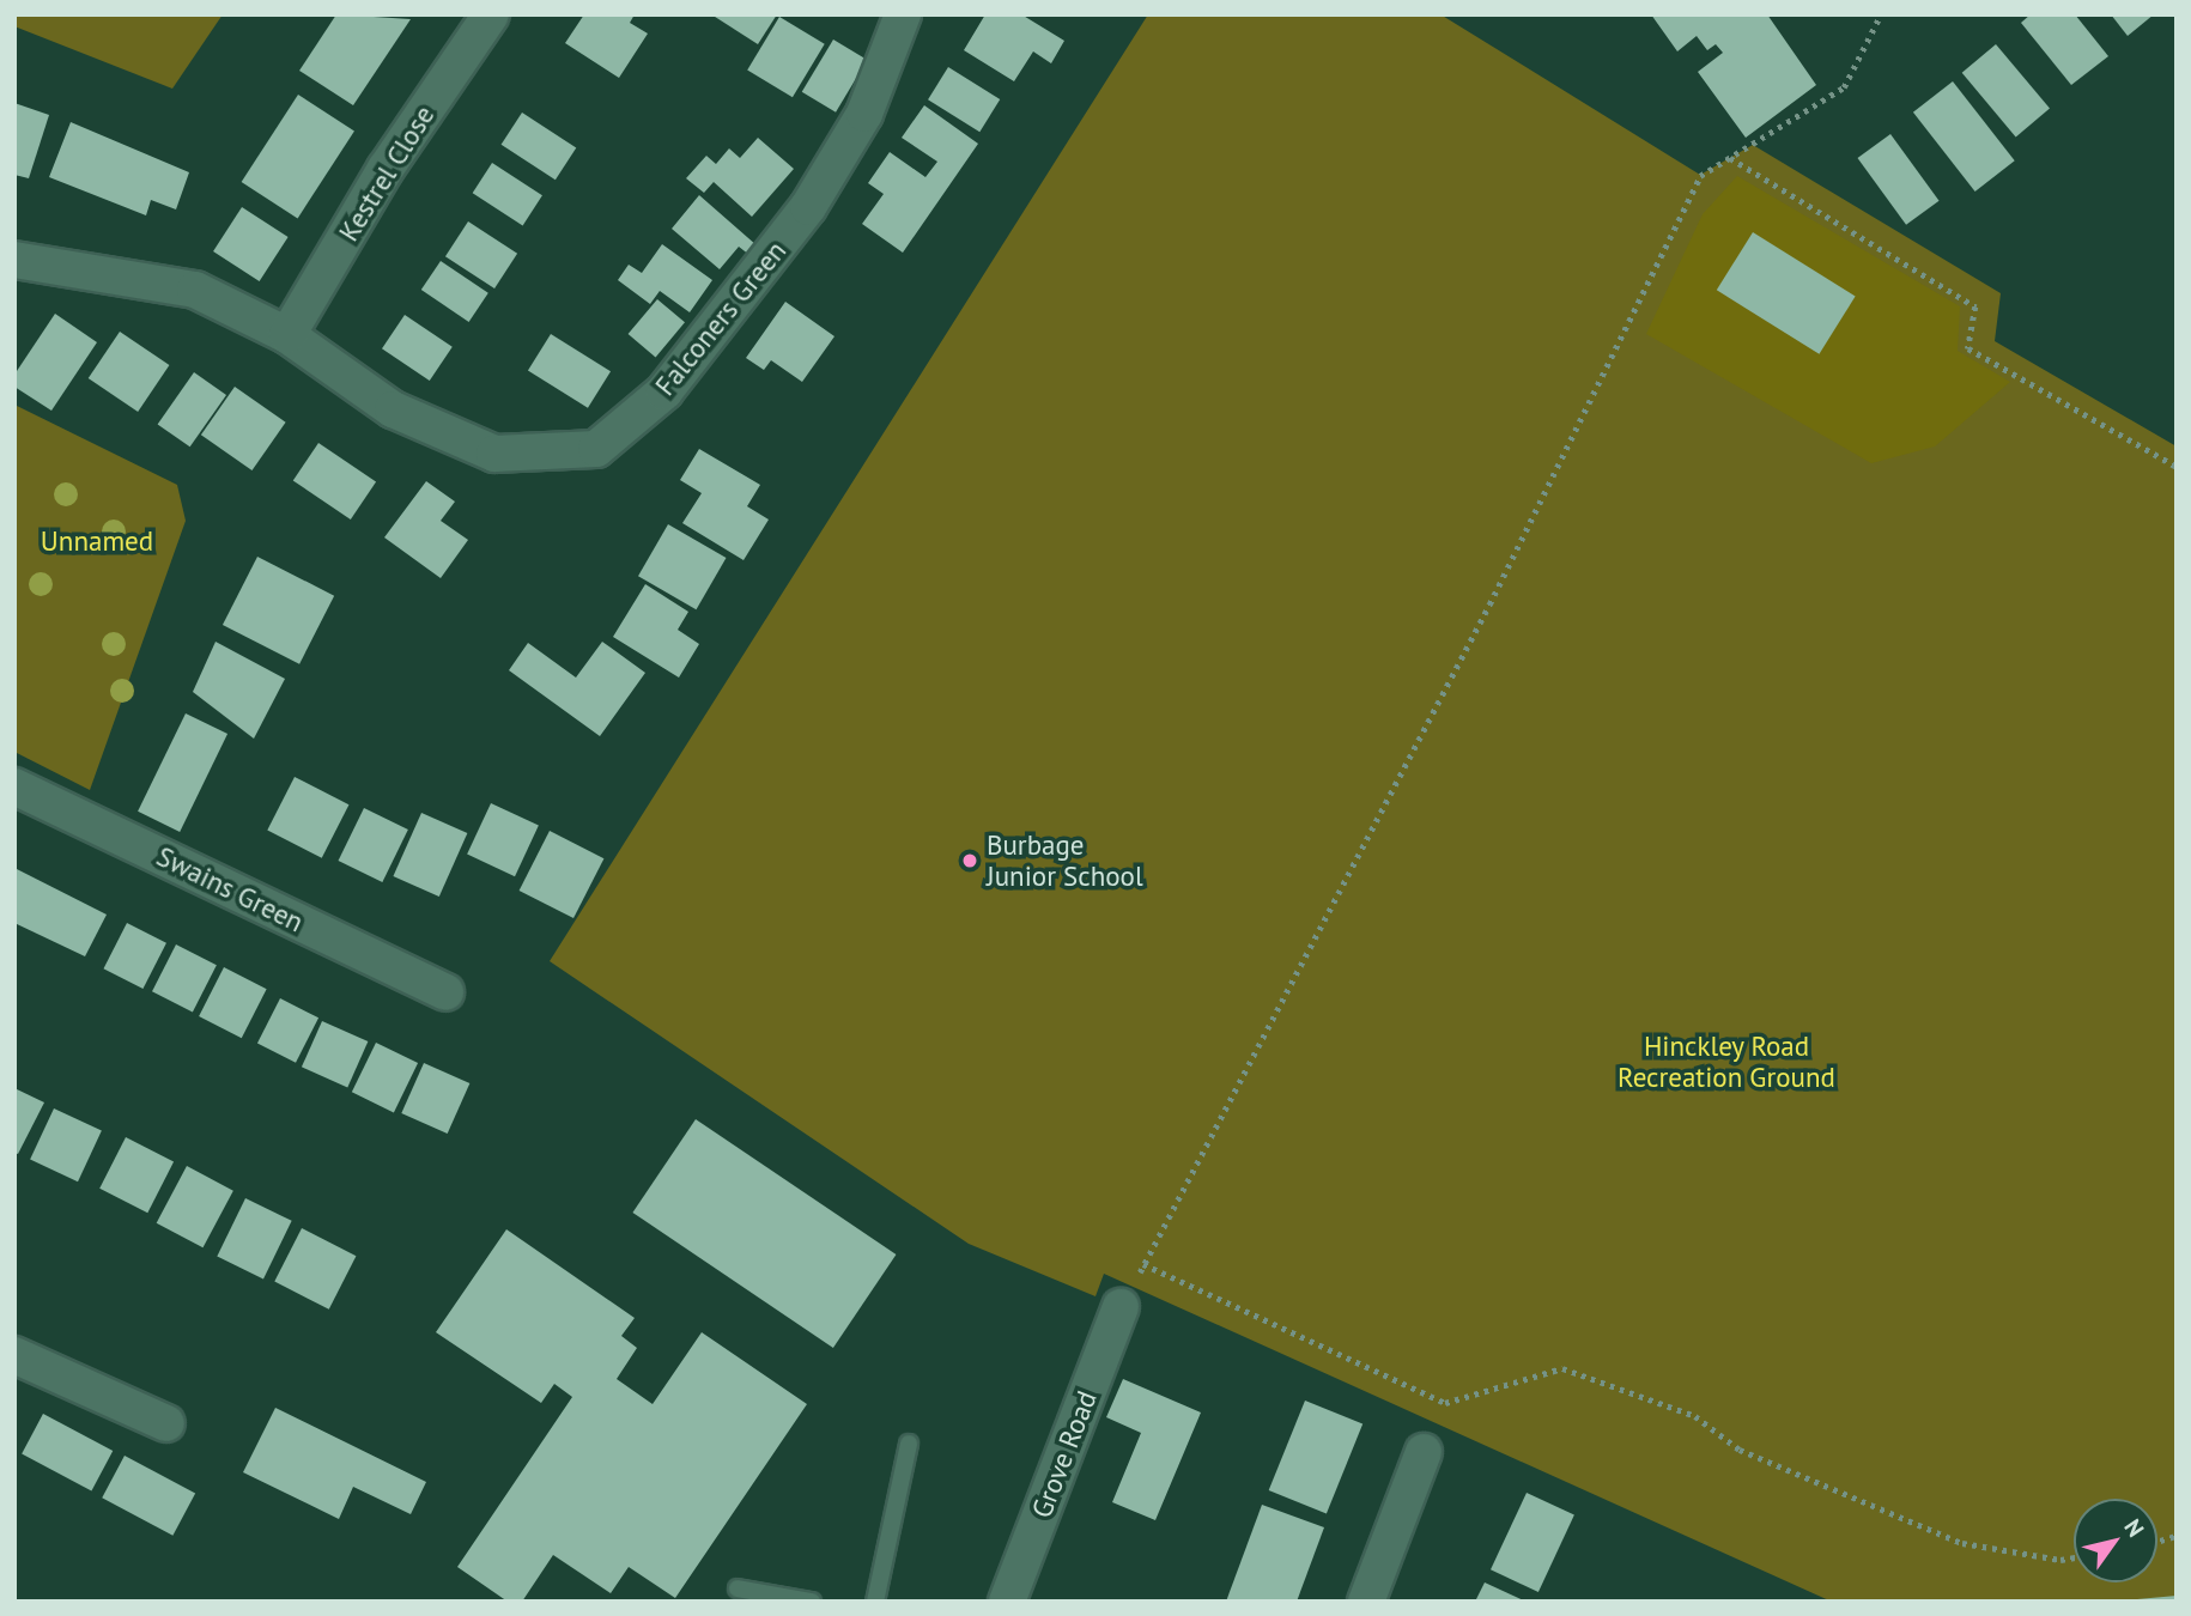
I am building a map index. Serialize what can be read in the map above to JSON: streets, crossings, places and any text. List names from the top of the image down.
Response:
{
  "streets": {
    "street": [
      "Kestrel Close",
      "Falconers Green",
      "Swains Green",
      "Grove Road"
    ]
  },
  "crossings": [
    ["Kestrel Close", "Falconers Green"]
  ],
  "parks": ["Unnamed", "Hinckley Road Recreation Ground"],
  "places": ["Burbage Junior School"],
  "north": "top right"
}
